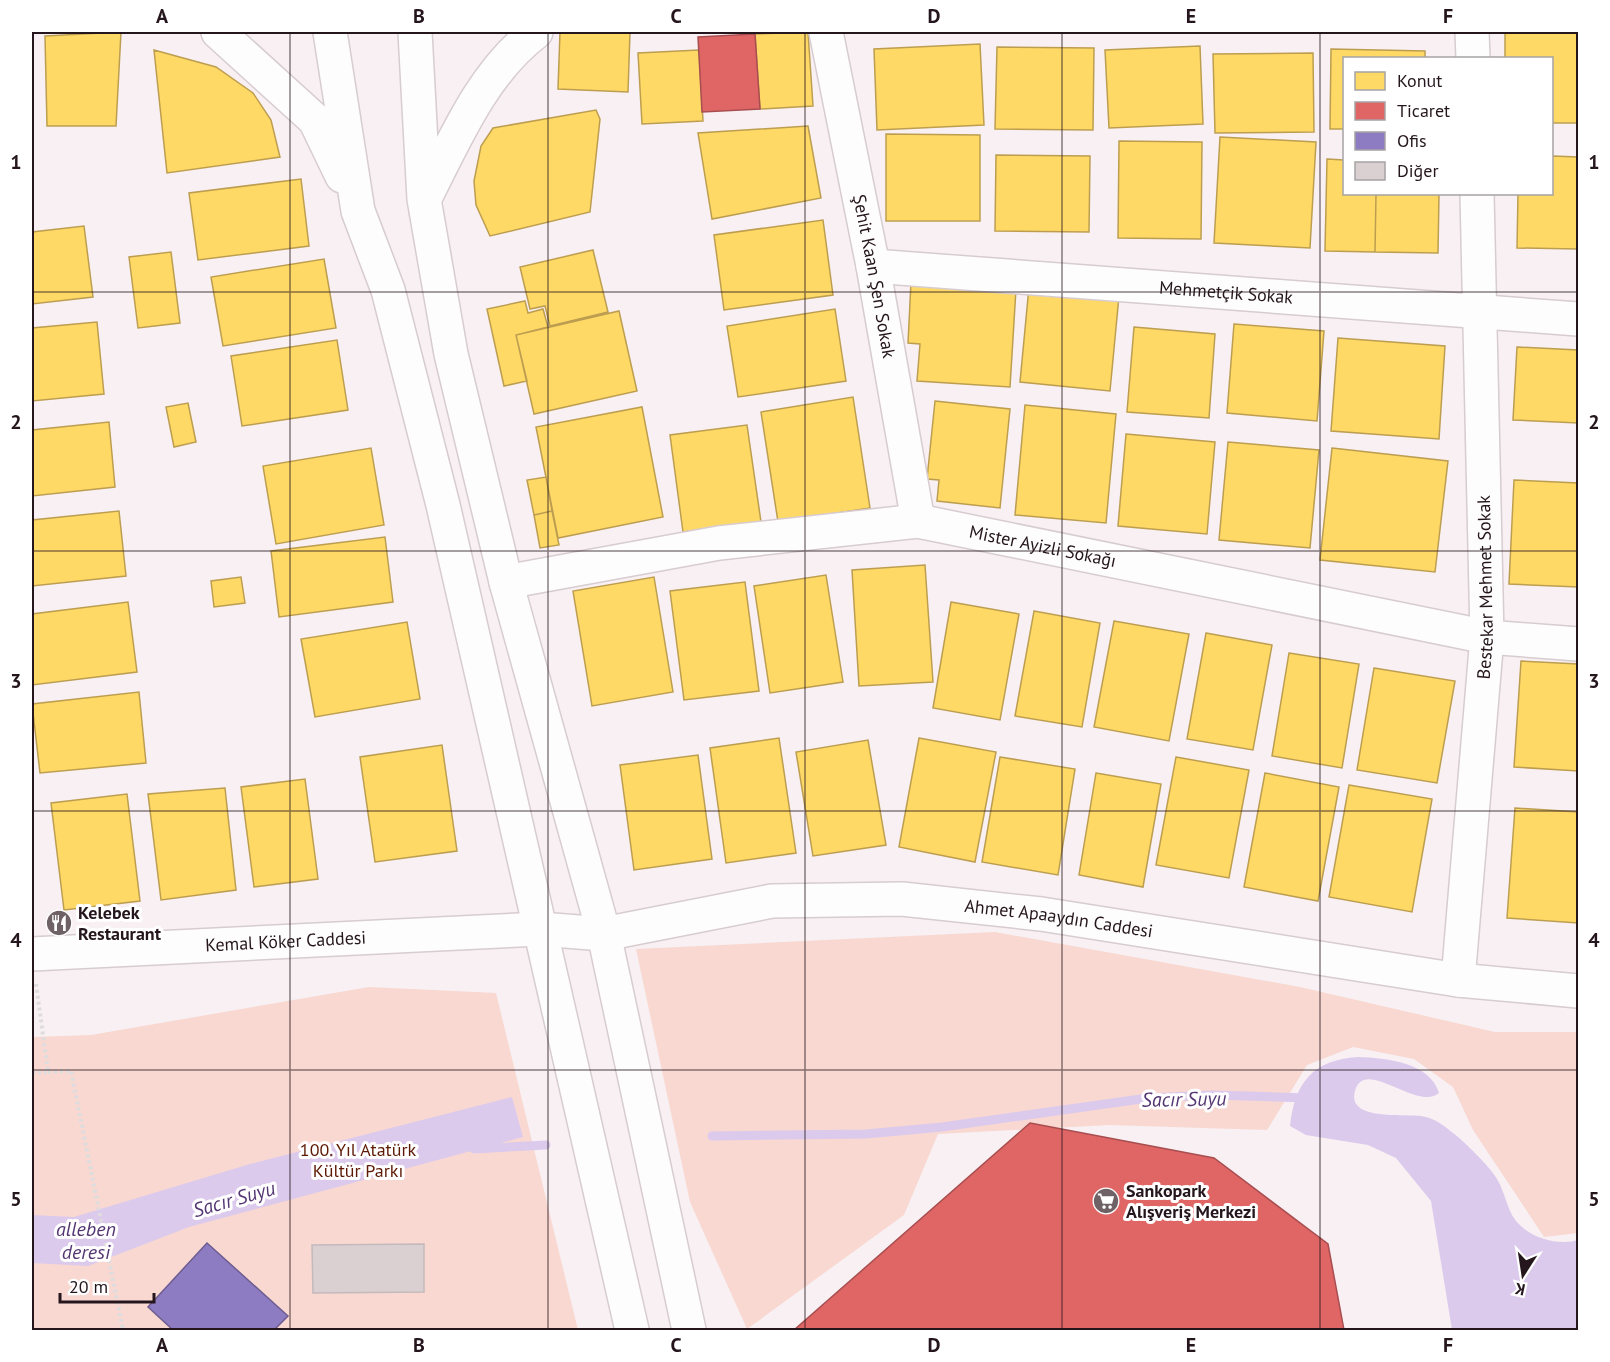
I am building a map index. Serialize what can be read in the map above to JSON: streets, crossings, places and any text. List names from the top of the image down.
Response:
{
  "streets": {
    "street": [
      "Şehit Kaan Şen Sokak",
      "Mehmetçik Sokak",
      "Mister Ayizli Sokağı",
      "Bestekar Mehmet Sokak",
      "Ahmet Apaaydın Caddesi",
      "Kemal Köker Caddesi"
    ]
  },
  "crossings": [
    ["Şehit Kaan Şen Sokak", "Mehmetçik Sokak"],
    ["Şehit Kaan Şen Sokak", "Mister Ayizli Sokağı"],
    ["Mehmetçik Sokak", "Bestekar Mehmet Sokak"],
    ["Mister Ayizli Sokağı", "Bestekar Mehmet Sokak"],
    ["Bestekar Mehmet Sokak", "Ahmet Apaaydın Caddesi"],
    ["Ahmet Apaaydın Caddesi", "Kemal Köker Caddesi"]
  ],
  "water": ["Sacır Suyu", "alleben deresi"],
  "parks": ["100. Yıl Atatürk Kültür Parkı"],
  "places": {
    "restaurant": ["Kelebek Restaurant"],
    "supermarket": ["Sankopark Alışveriş Merkezi"]
  },
  "legend": [
    "Konut",
    "Ticaret",
    "Ofis",
    "Diğer"
  ],
  "scale_bar": "20 m",
  "north": "bottom",
  "grid": {
    "columns": [
      "A",
      "B",
      "C",
      "D",
      "E",
      "F"
    ],
    "rows": [
      "1",
      "2",
      "3",
      "4",
      "5"
    ]
  }
}
